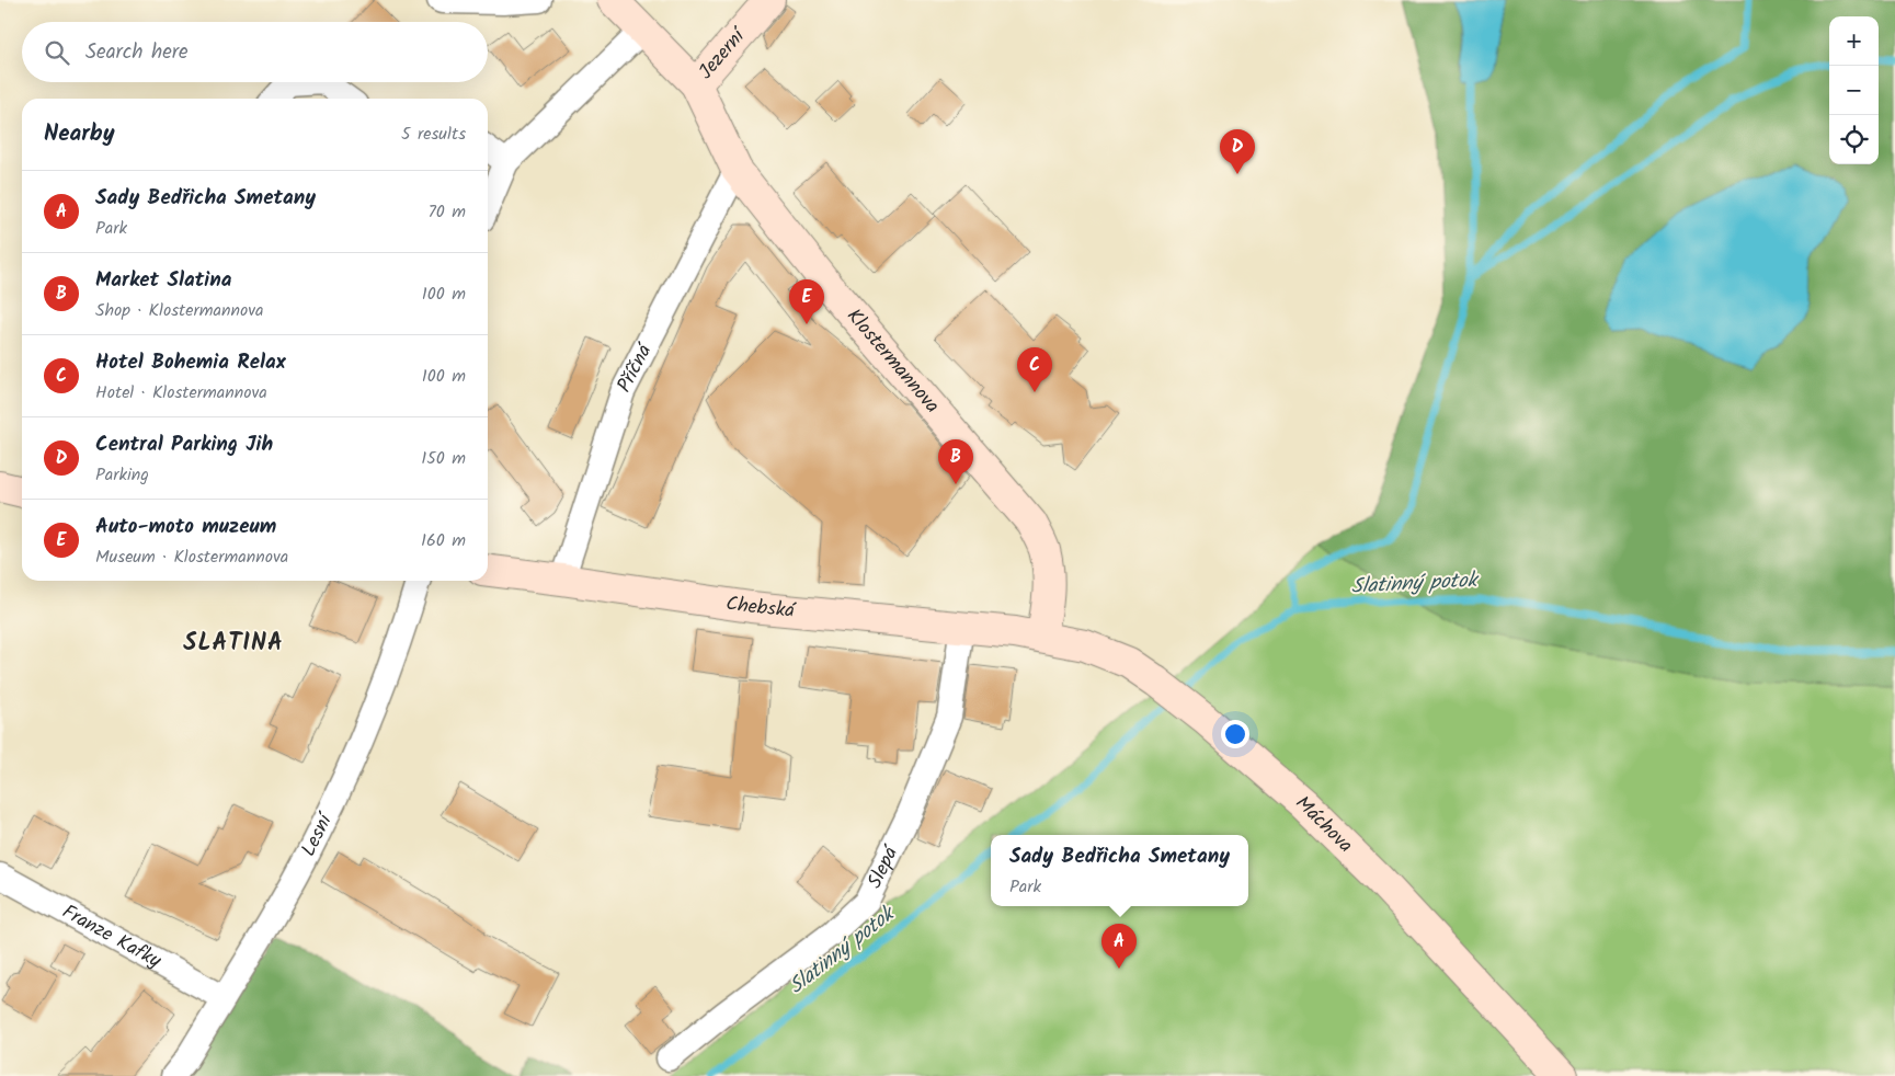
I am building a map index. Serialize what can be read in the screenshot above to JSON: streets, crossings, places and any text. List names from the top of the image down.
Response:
{
  "streets": {
    "street": [
      "Jezerní",
      "Klostermannova",
      "Příčná",
      "Chebská",
      "Máchova",
      "Lesní",
      "Slepá",
      "Franze Kafky"
    ]
  },
  "crossings": [
    ["Jezerní", "Klostermannova"],
    ["Klostermannova", "Příčná"],
    ["Klostermannova", "Chebská"],
    ["Klostermannova", "Máchova"],
    ["Příčná", "Chebská"],
    ["Chebská", "Máchova"],
    ["Chebská", "Slepá"],
    ["Lesní", "Franze Kafky"]
  ],
  "districts": ["SLATINA"],
  "water": ["Slatinný potok"],
  "page": {
    "map_buttons": ["+", "−"],
    "search": "Search here",
    "heading": ["Nearby", "5 results"],
    "pins": [
      "D",
      "E",
      "C",
      "B",
      "A"
    ],
    "list": [
      {
        "mark": "A",
        "name": "Sady Bedřicha Smetany",
        "note": "Park",
        "value": "70 m"
      },
      {
        "mark": "B",
        "name": "Market Slatina",
        "note": "Shop · Klostermannova",
        "value": "100 m"
      },
      {
        "mark": "C",
        "name": "Hotel Bohemia Relax",
        "note": "Hotel · Klostermannova",
        "value": "100 m"
      },
      {
        "mark": "D",
        "name": "Central Parking Jih",
        "note": "Parking",
        "value": "150 m"
      },
      {
        "mark": "E",
        "name": "Auto-moto muzeum",
        "note": "Museum · Klostermannova",
        "value": "160 m"
      }
    ],
    "popup": ["Sady Bedřicha Smetany", "Park"]
  }
}
